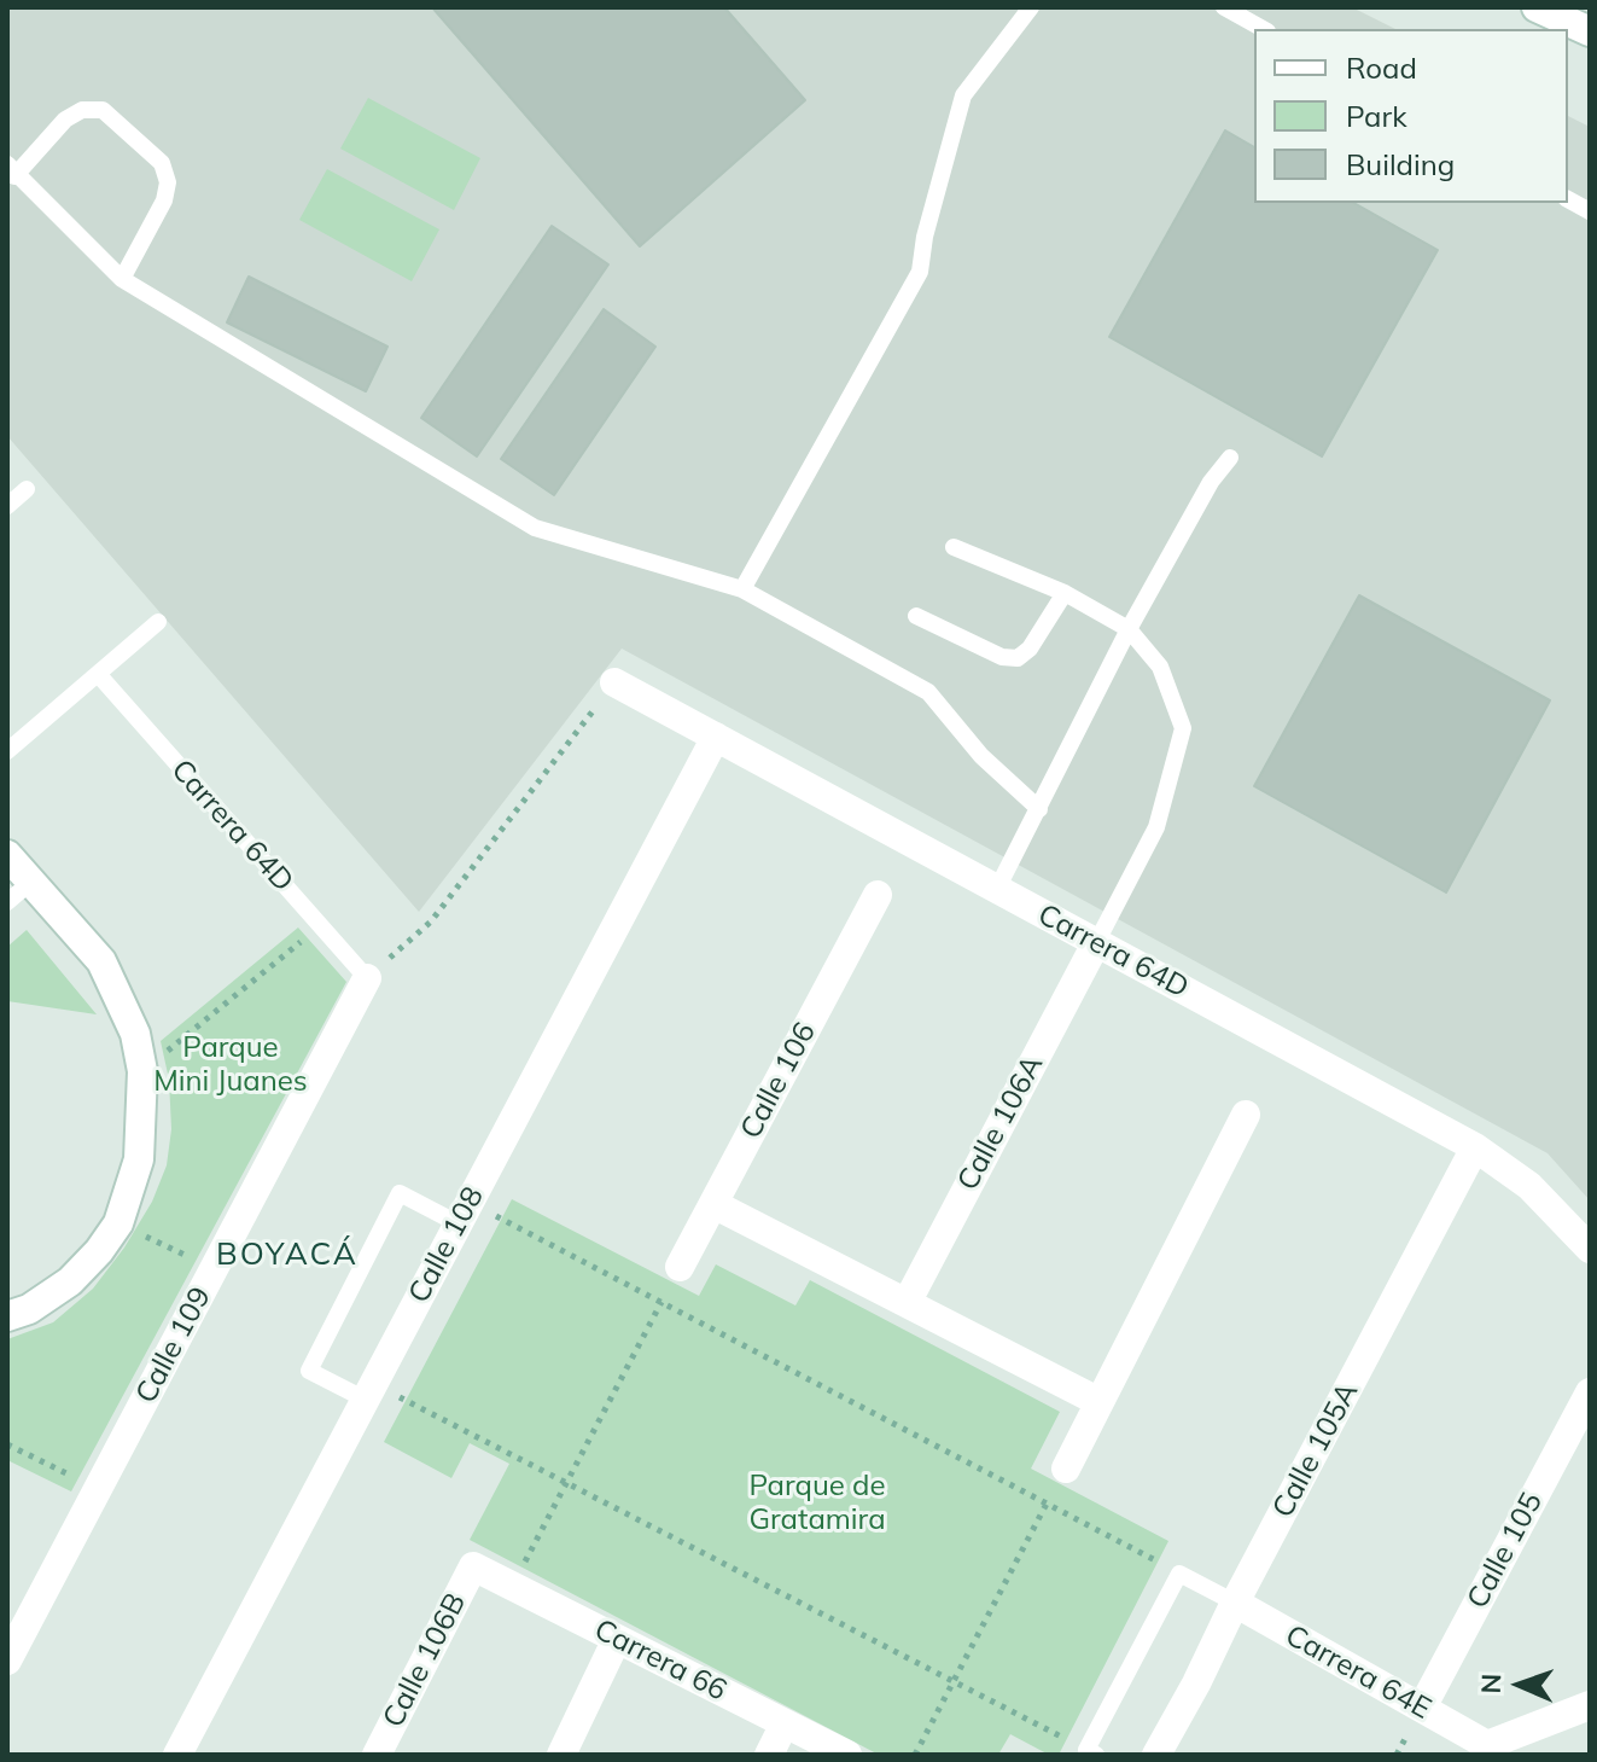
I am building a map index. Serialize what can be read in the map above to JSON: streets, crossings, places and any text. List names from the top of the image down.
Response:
{
  "streets": {
    "street": [
      "Carrera 64D",
      "Calle 106",
      "Calle 106A",
      "Calle 108",
      "Calle 109",
      "Calle 105A",
      "Calle 105",
      "Calle 106B",
      "Carrera 66",
      "Carrera 64E"
    ]
  },
  "crossings": [
    ["Carrera 64D", "Calle 106A"],
    ["Carrera 64D", "Calle 108"],
    ["Carrera 64D", "Calle 109"],
    ["Carrera 64D", "Calle 105A"],
    ["Calle 105A", "Carrera 64E"],
    ["Calle 105", "Carrera 64E"],
    ["Calle 106B", "Carrera 66"]
  ],
  "districts": ["BOYACÁ"],
  "parks": ["Parque Mini Juanes", "Parque de Gratamira"],
  "legend": ["Road", "Park", "Building"],
  "north": "left"
}
